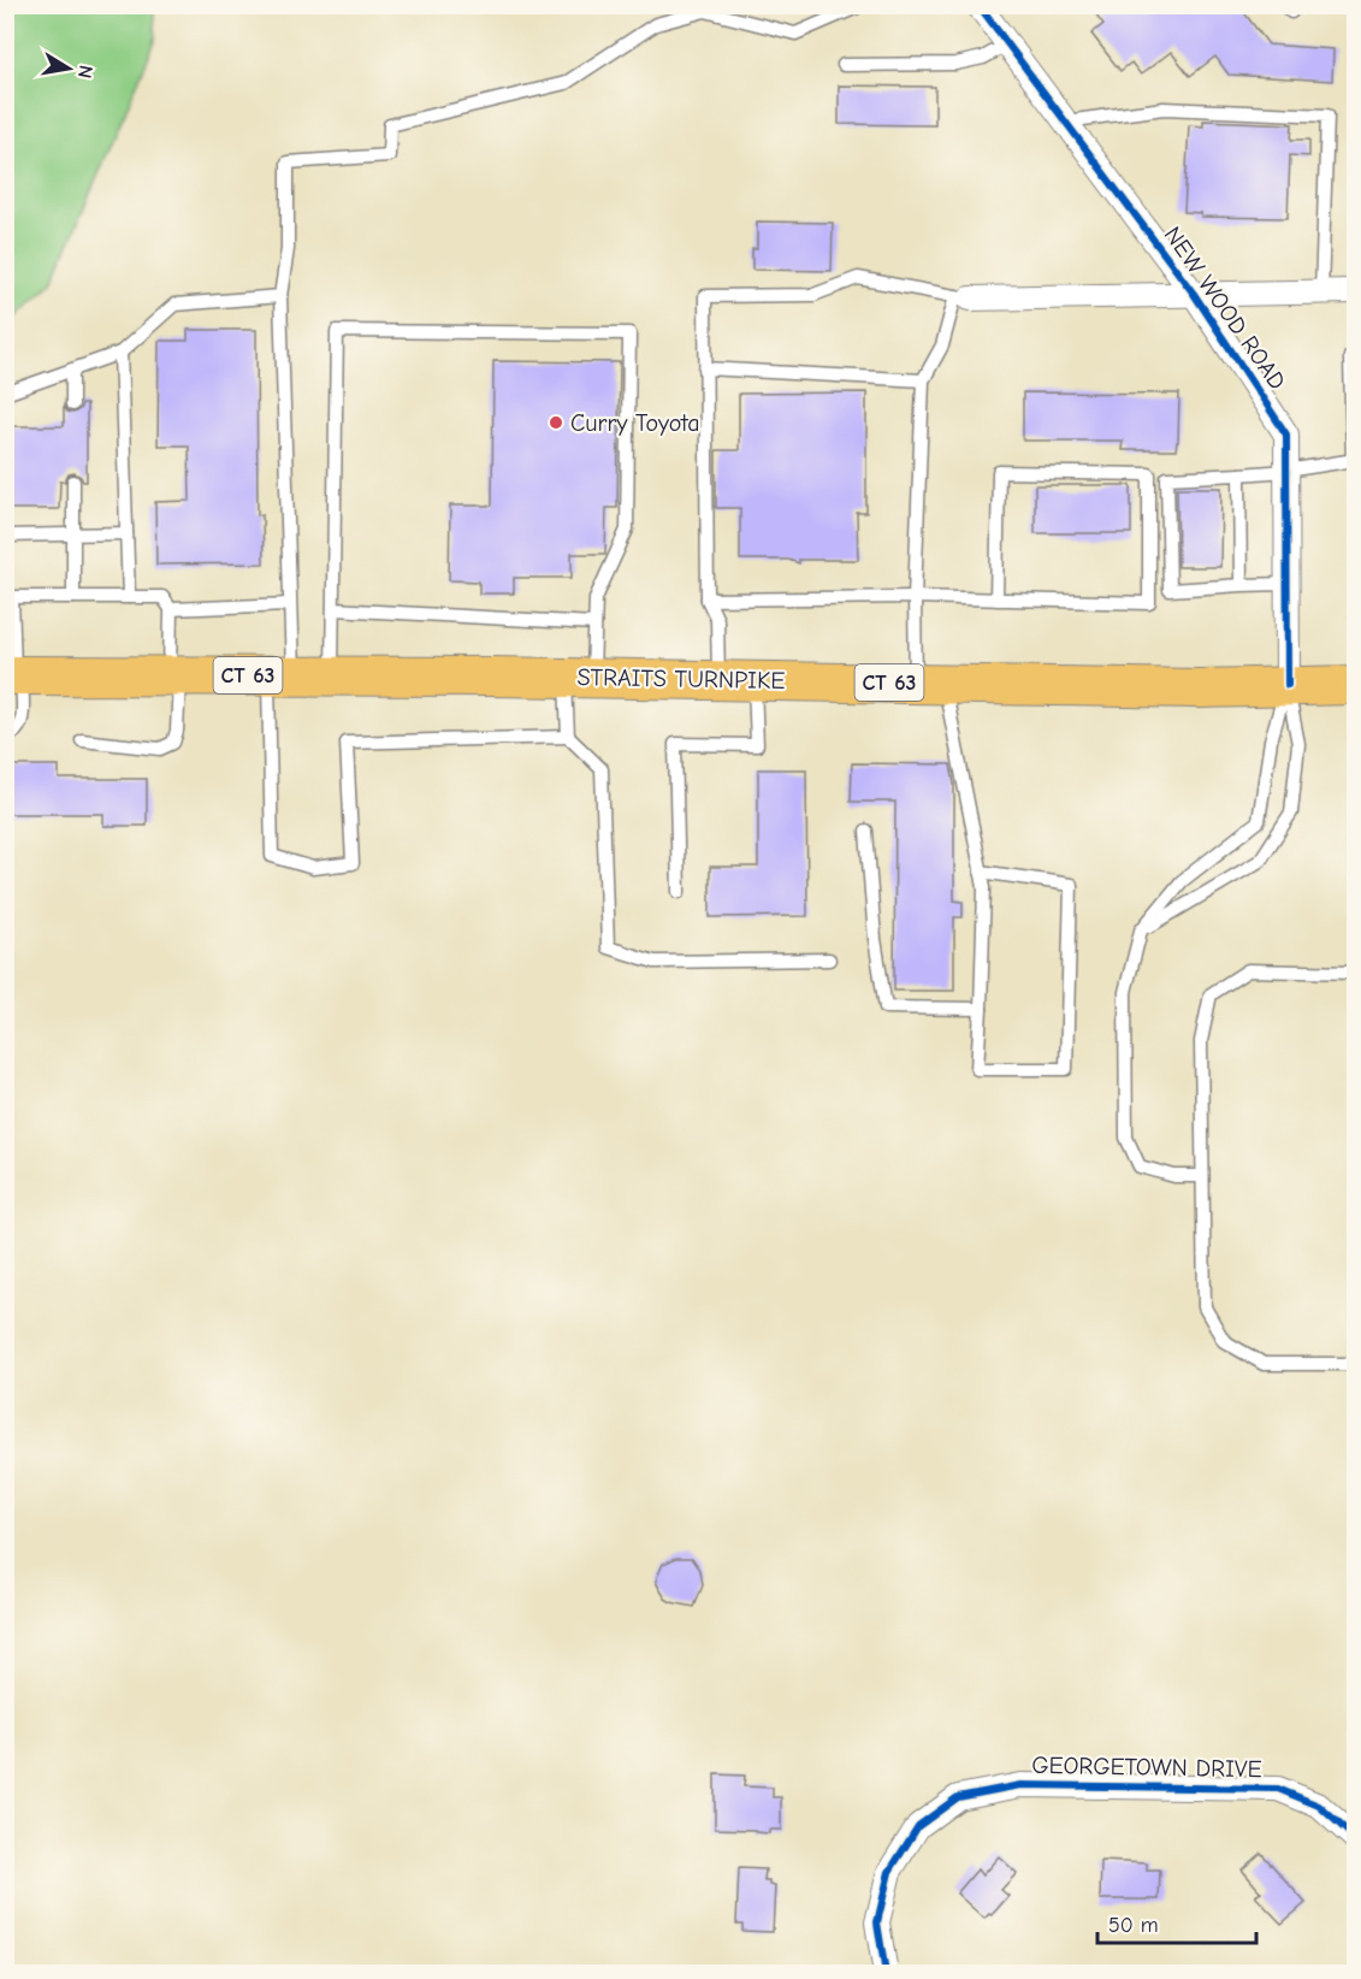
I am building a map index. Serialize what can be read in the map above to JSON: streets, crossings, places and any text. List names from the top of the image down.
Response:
{
  "streets": {
    "main road": ["CT 63", "STRAITS TURNPIKE"],
    "street": ["NEW WOOD ROAD", "GEORGETOWN DRIVE"]
  },
  "crossings": [
    ["NEW WOOD ROAD", "STRAITS TURNPIKE"]
  ],
  "places": ["Curry Toyota"],
  "scale_bar": "50 m",
  "north": "right"
}
